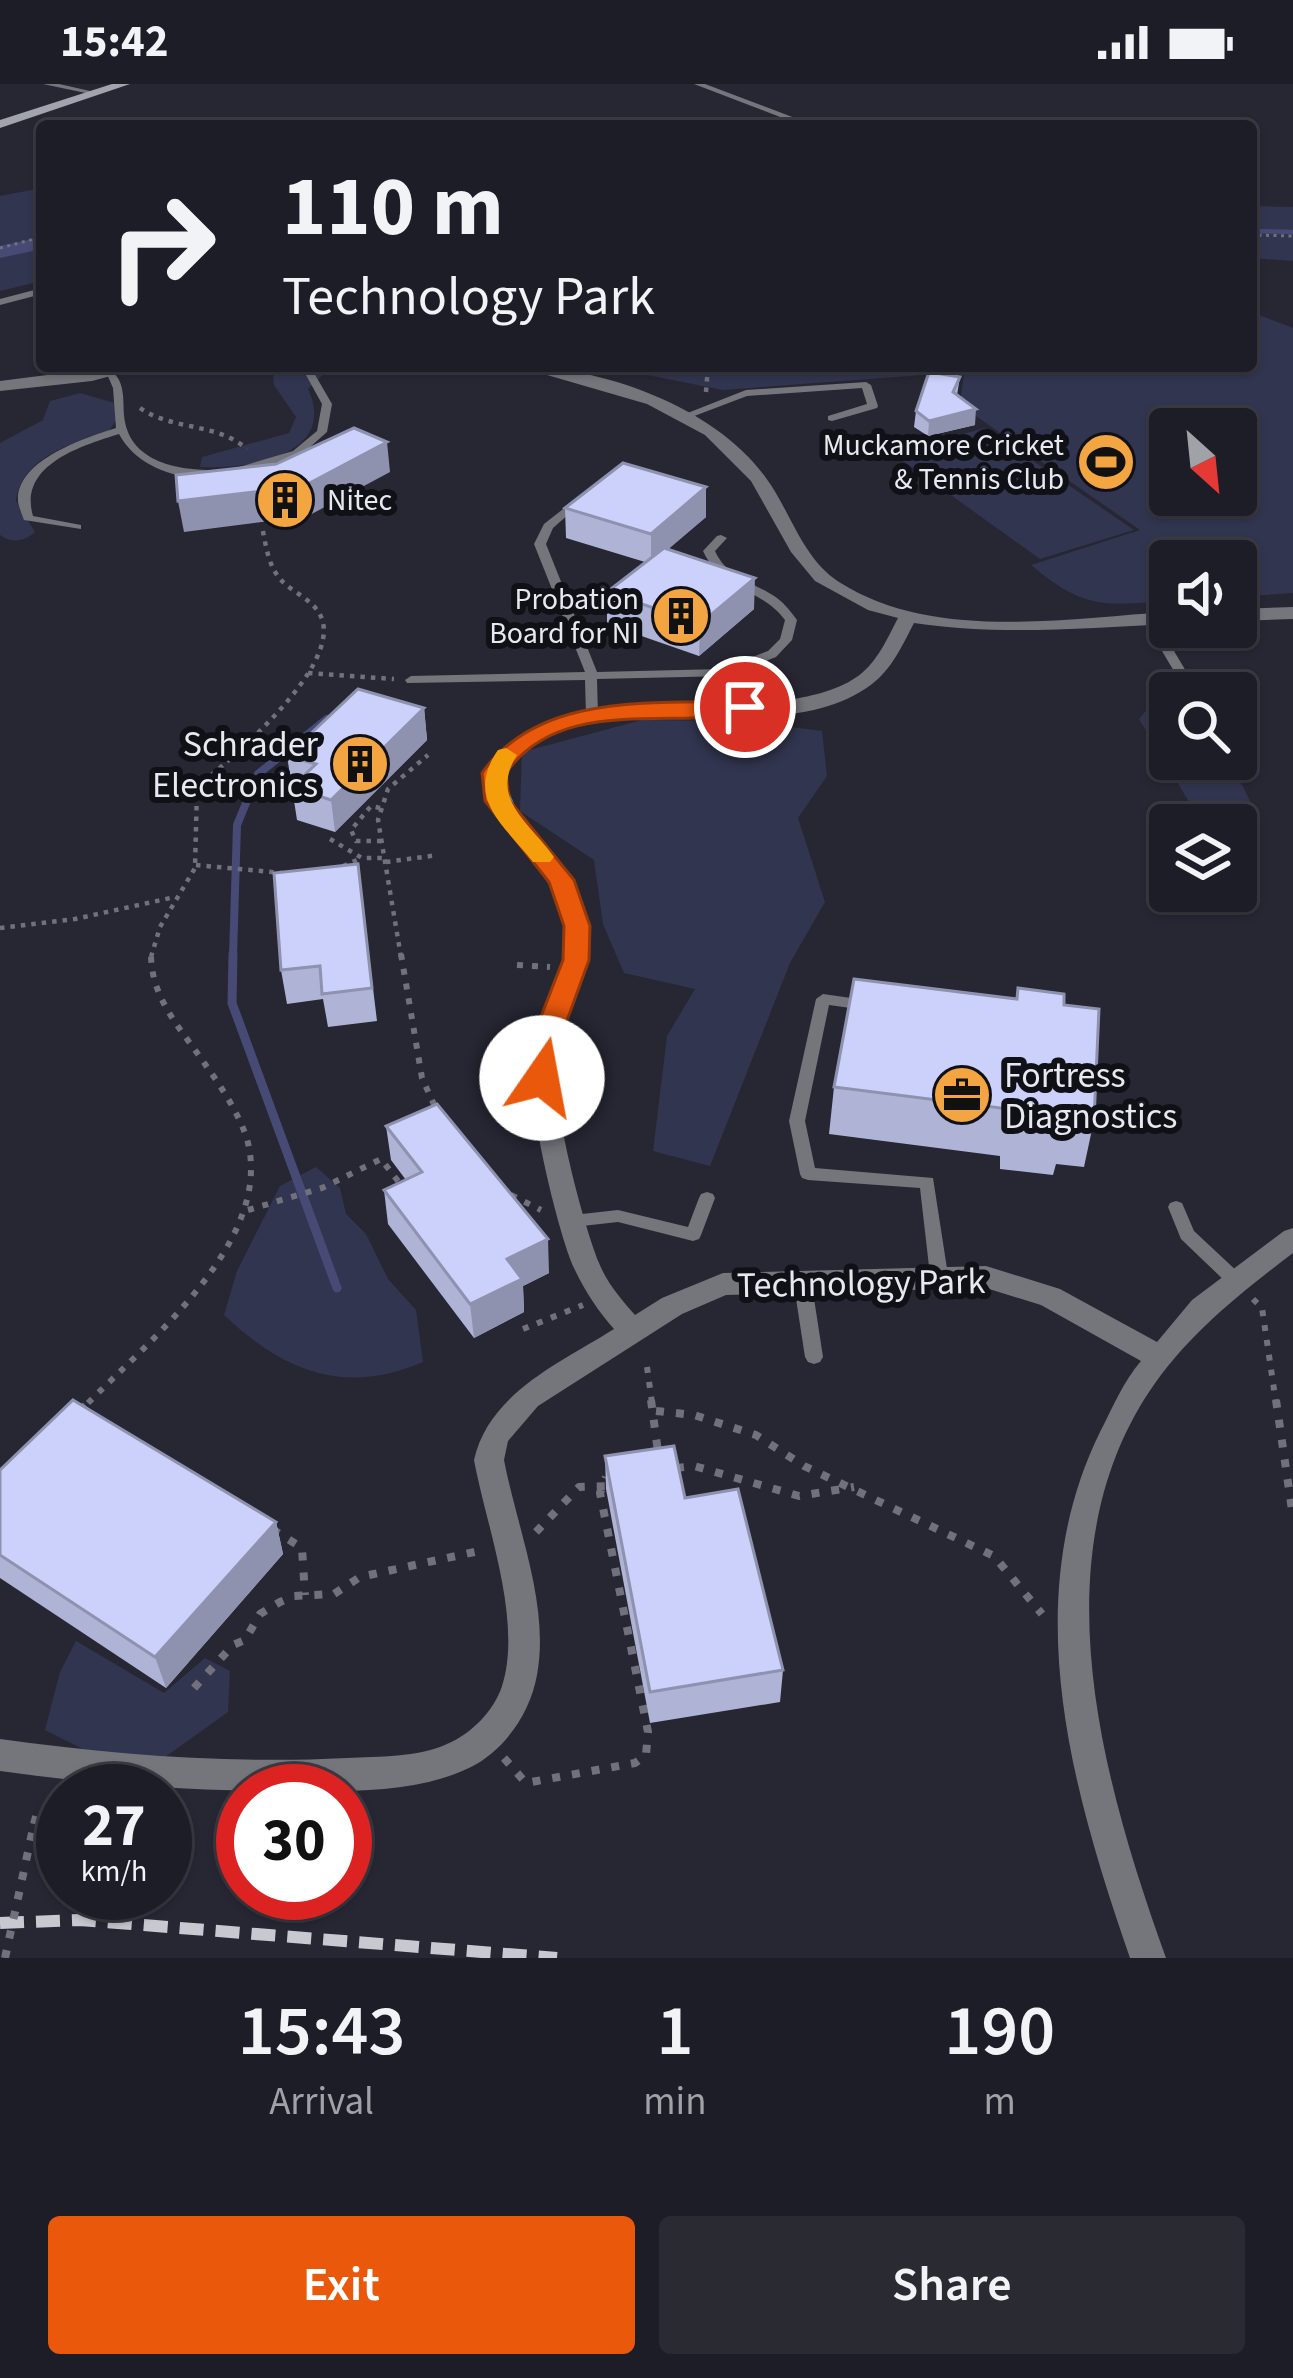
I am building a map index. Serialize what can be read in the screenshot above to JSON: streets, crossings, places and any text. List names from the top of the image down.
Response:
{
  "streets": {
    "street": ["Technology Park"]
  },
  "places": {
    "sports": ["Muckamore Cricket & Tennis Club"],
    "building": ["Nitec", "Probation Board for NI", "Schrader Electronics"],
    "office": ["Fortress Diagnostics"]
  },
  "north": "bottom right",
  "page": {
    "status": "15:42",
    "turn": ["110 m", "Technology Park"],
    "speed": "27 km/h",
    "limit": "30",
    "eta": [
      "15:43",
      "Arrival",
      "1",
      "min",
      "190",
      "m"
    ],
    "buttons": ["Exit", "Share"]
  }
}
